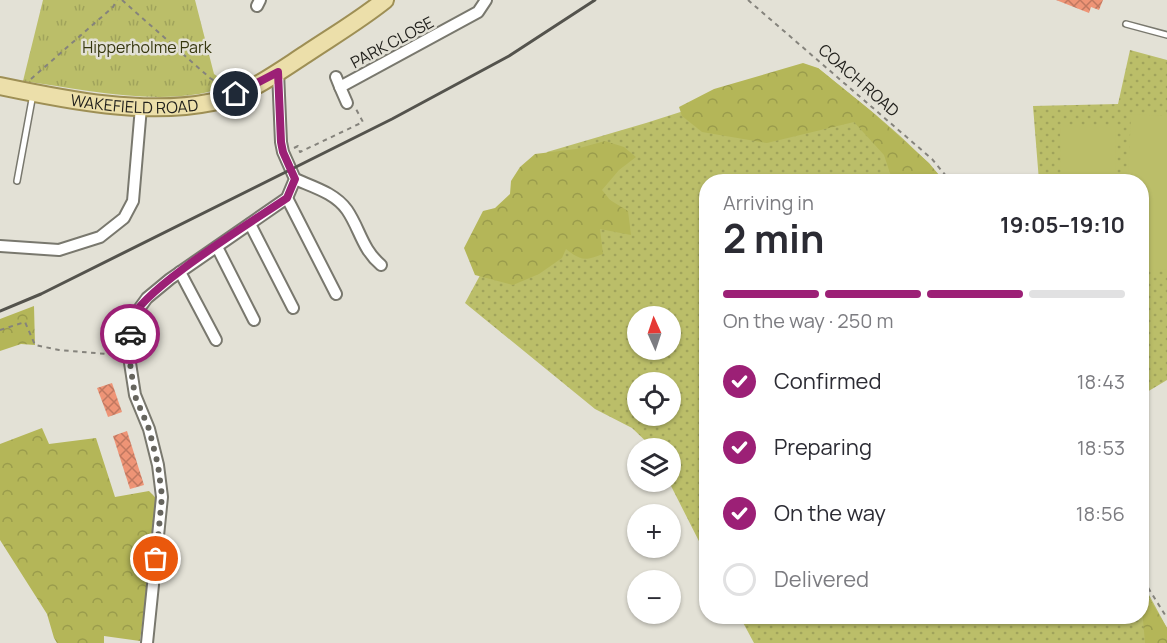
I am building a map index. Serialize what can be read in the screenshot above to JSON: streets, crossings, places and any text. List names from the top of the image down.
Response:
{
  "streets": {
    "main road": ["WAKEFIELD ROAD"],
    "street": ["PARK CLOSE"],
    "path": ["COACH ROAD"]
  },
  "parks": ["Hipperholme Park"],
  "north": "top",
  "page": {
    "heading": ["2 min", "Arriving in", "19:05–19:10"],
    "bar": "On the way · 250 m",
    "map_buttons": ["+", "−"],
    "list": [
      ["Confirmed", "18:43"],
      ["Preparing", "18:53"],
      ["On the way", "18:56"],
      "Delivered"
    ]
  }
}
